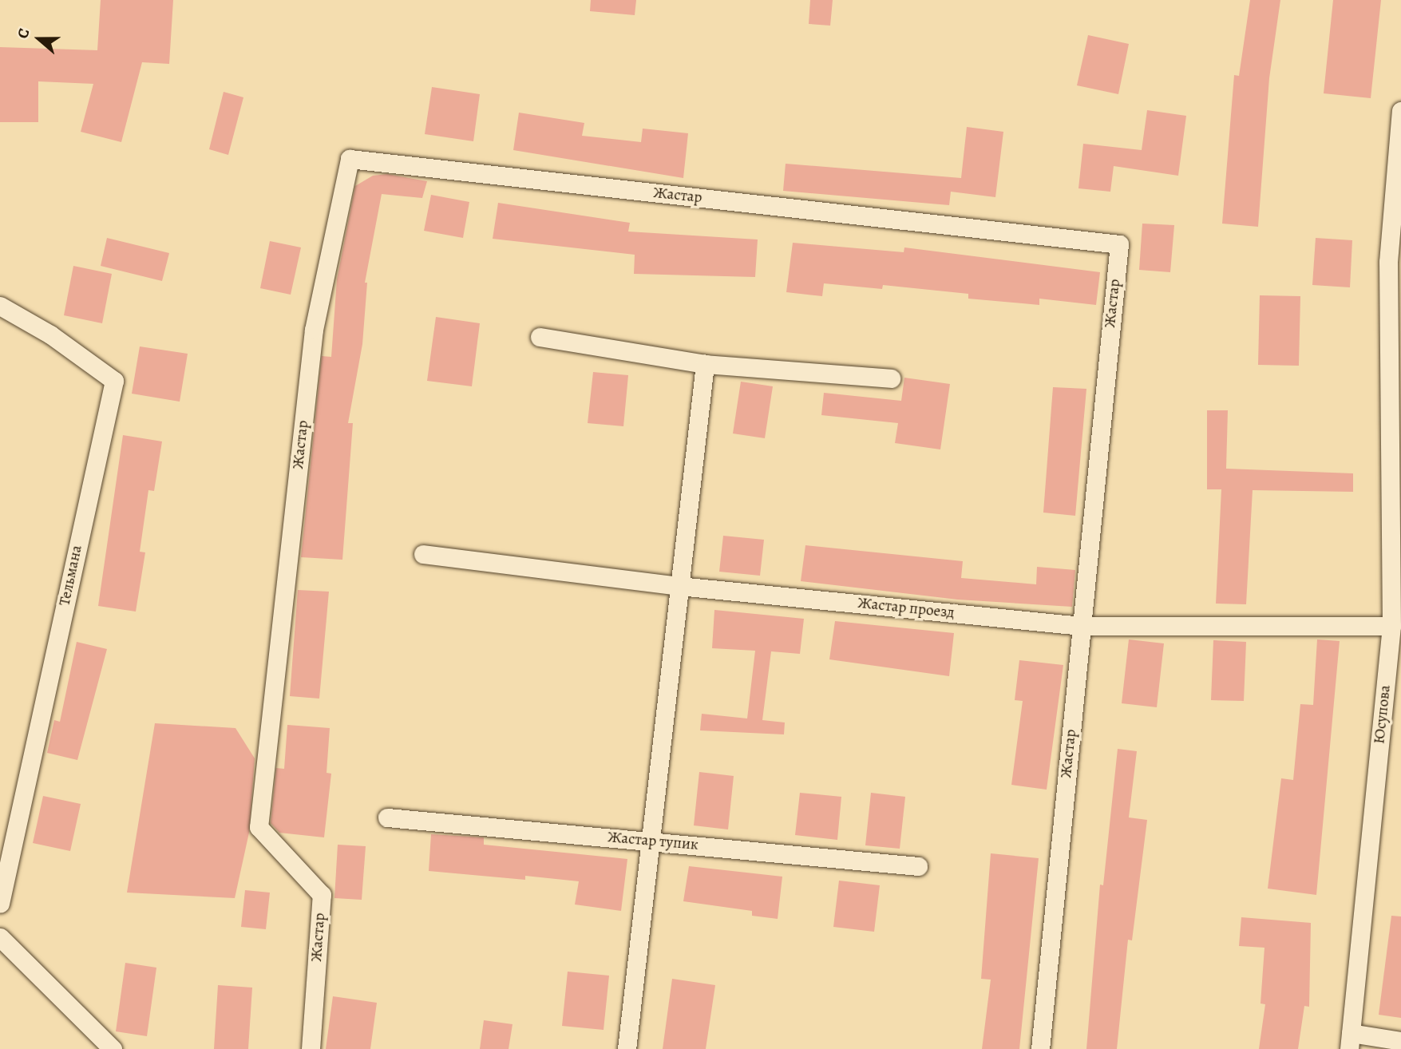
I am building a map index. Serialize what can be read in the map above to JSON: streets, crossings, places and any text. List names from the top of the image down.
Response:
{
  "streets": {
    "street": [
      "Жастар",
      "Тельмана",
      "Жастар проезд",
      "Юсупова",
      "Жастар тупик"
    ]
  },
  "crossings": [
    ["Жастар", "Жастар проезд"],
    ["Жастар проезд", "Юсупова"]
  ],
  "north": "left"
}
